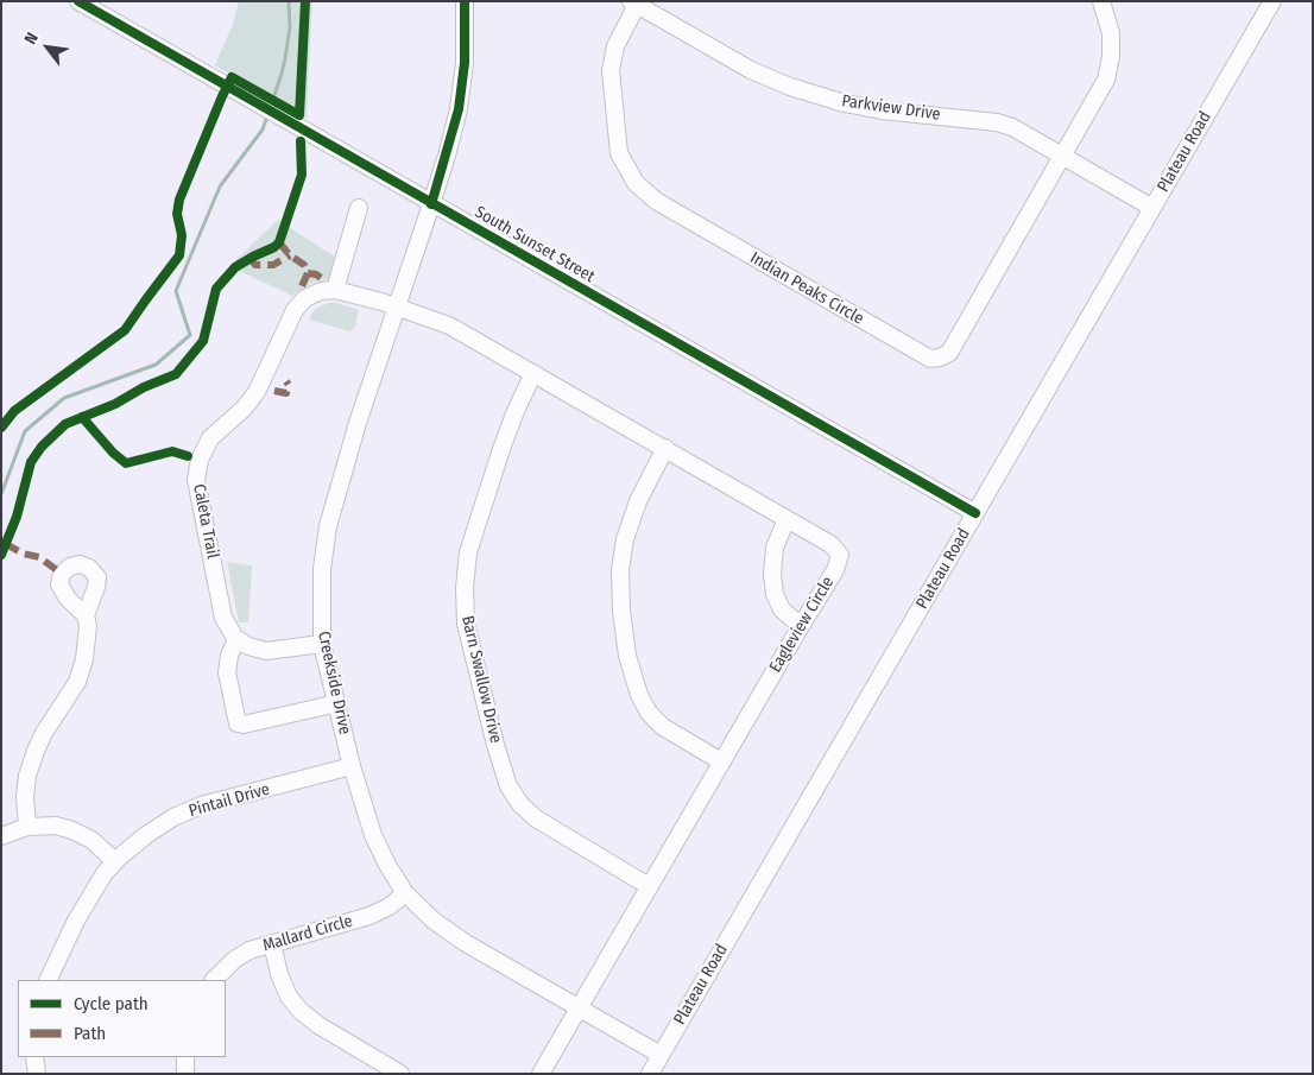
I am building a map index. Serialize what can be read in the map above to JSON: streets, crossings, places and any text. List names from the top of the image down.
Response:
{
  "streets": {
    "street": [
      "Parkview Drive",
      "Plateau Road",
      "South Sunset Street",
      "Indian Peaks Circle",
      "Caleta Trail",
      "Eagleview Circle",
      "Barn Swallow Drive",
      "Creekside Drive",
      "Pintail Drive",
      "Mallard Circle"
    ]
  },
  "crossings": [
    ["Parkview Drive", "Plateau Road"],
    ["Parkview Drive", "Indian Peaks Circle"],
    ["Plateau Road", "South Sunset Street"],
    ["Plateau Road", "Creekside Drive"],
    ["South Sunset Street", "Creekside Drive"],
    ["Caleta Trail", "Eagleview Circle"],
    ["Caleta Trail", "Creekside Drive"],
    ["Eagleview Circle", "Barn Swallow Drive"],
    ["Eagleview Circle", "Creekside Drive"],
    ["Creekside Drive", "Pintail Drive"],
    ["Creekside Drive", "Mallard Circle"]
  ],
  "legend": ["Cycle path", "Path"],
  "north": "top left"
}
